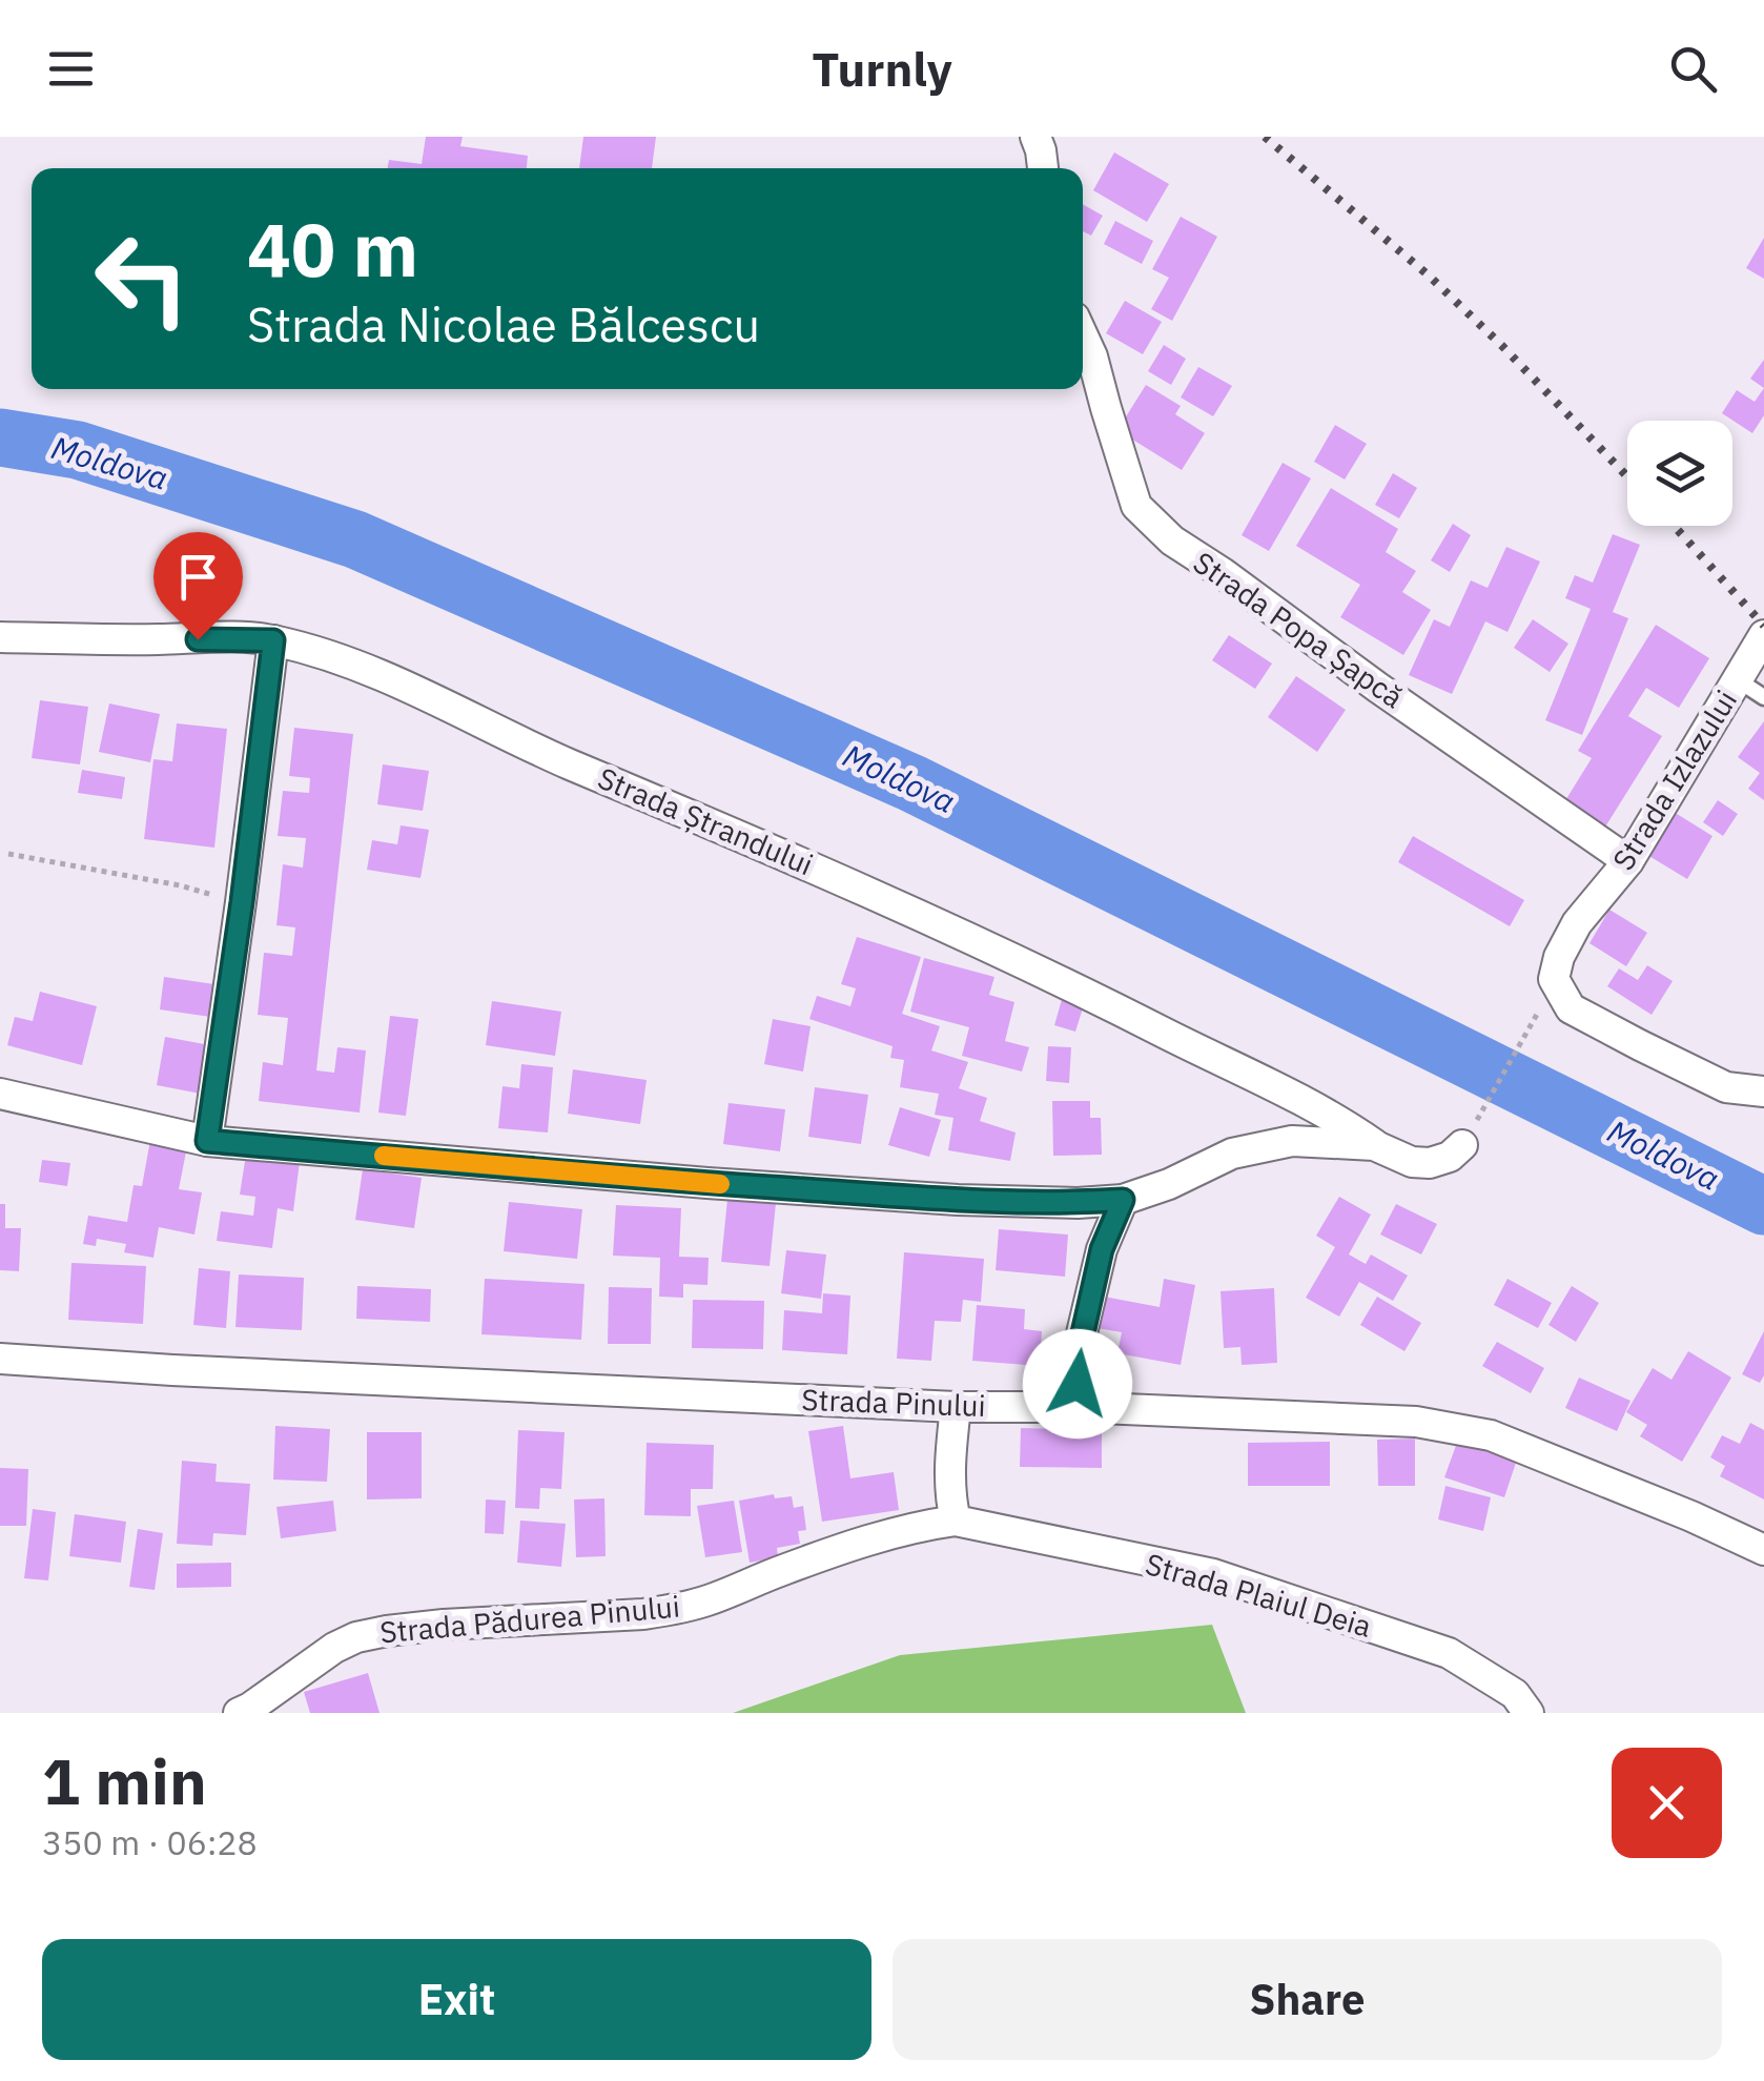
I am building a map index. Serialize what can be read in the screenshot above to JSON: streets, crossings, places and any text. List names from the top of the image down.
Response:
{
  "streets": {
    "street": [
      "Strada Popa Șapcă",
      "Strada Izlazului",
      "Strada Ștrandului",
      "Strada Pinului",
      "Strada Plaiul Deia",
      "Strada Pădurea Pinului"
    ]
  },
  "crossings": [
    ["Strada Popa Șapcă", "Strada Izlazului"],
    ["Strada Plaiul Deia", "Strada Pădurea Pinului"]
  ],
  "water": ["Moldova"],
  "page": {
    "header": "Turnly",
    "turn": ["40 m", "Strada Nicolae Bălcescu"],
    "heading": ["1 min", "350 m · 06:28"],
    "buttons": ["Exit", "Share"]
  }
}
